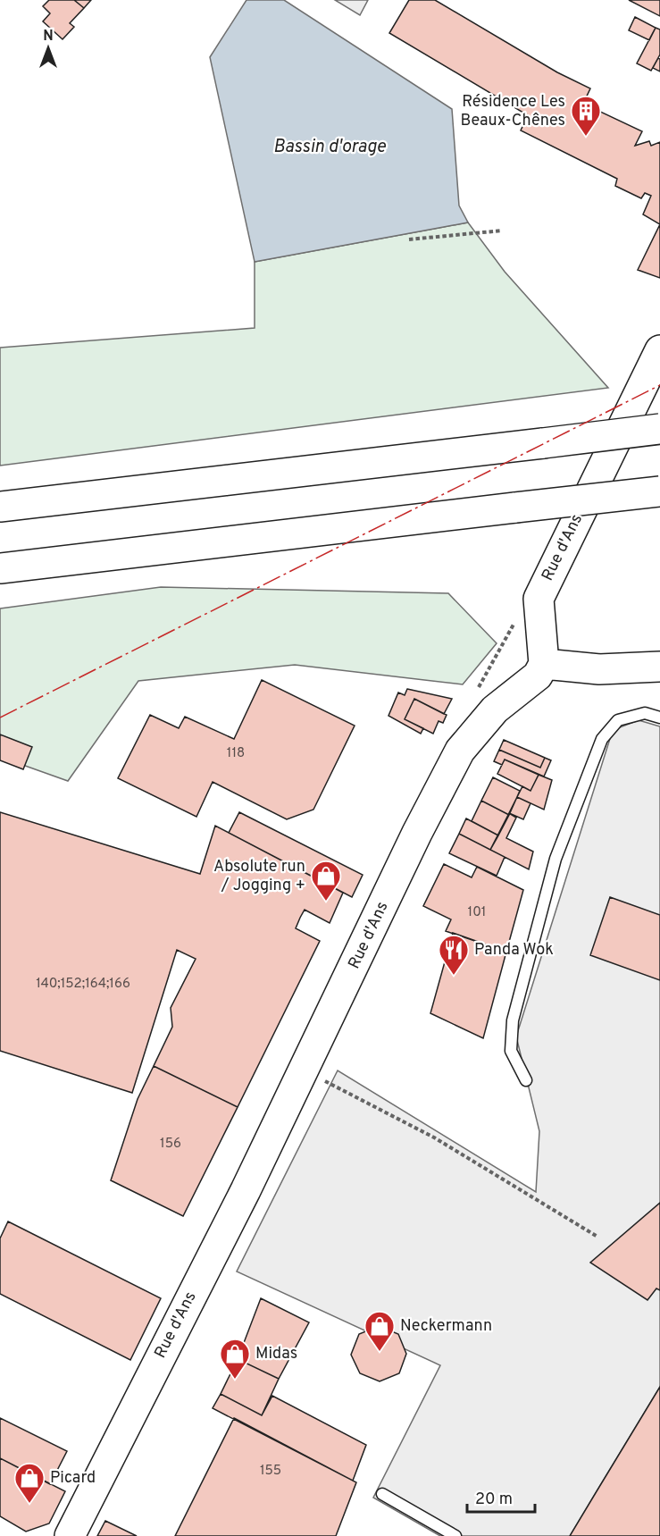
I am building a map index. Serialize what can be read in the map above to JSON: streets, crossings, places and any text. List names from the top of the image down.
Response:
{
  "streets": {
    "main road": ["Rue d'Ans"]
  },
  "water": ["Bassin d'orage"],
  "places": {
    "building": ["Résidence Les Beaux-Chênes"],
    "shop": [
      "Absolute run / Jogging +",
      "Neckermann",
      "Midas",
      "Picard"
    ],
    "restaurant": ["Panda Wok"]
  },
  "house_numbers": [
    "118",
    "101",
    "140;152;164;166",
    "156",
    "155"
  ],
  "scale_bar": "20 m",
  "north": "top"
}
